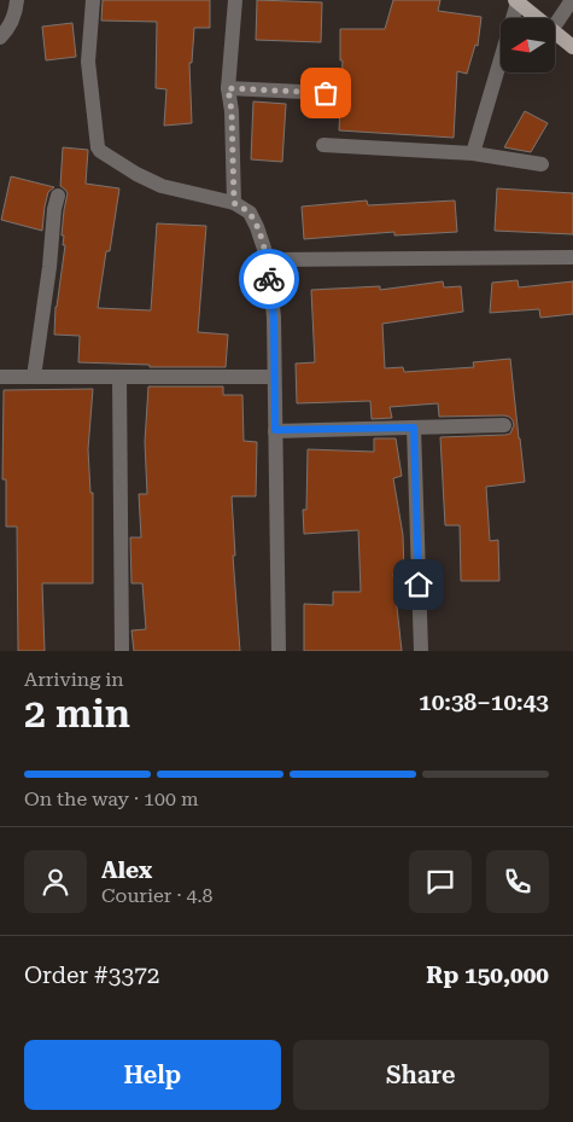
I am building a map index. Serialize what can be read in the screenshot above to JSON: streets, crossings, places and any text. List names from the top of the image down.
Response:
{
  "north": "left",
  "page": {
    "heading": ["2 min", "Arriving in", "10:38–10:43"],
    "panel": [
      "Alex",
      "Courier · 4.8",
      "Order #3372",
      "Rp 150,000"
    ],
    "bar": "On the way · 100 m",
    "buttons": ["Help", "Share"]
  }
}
